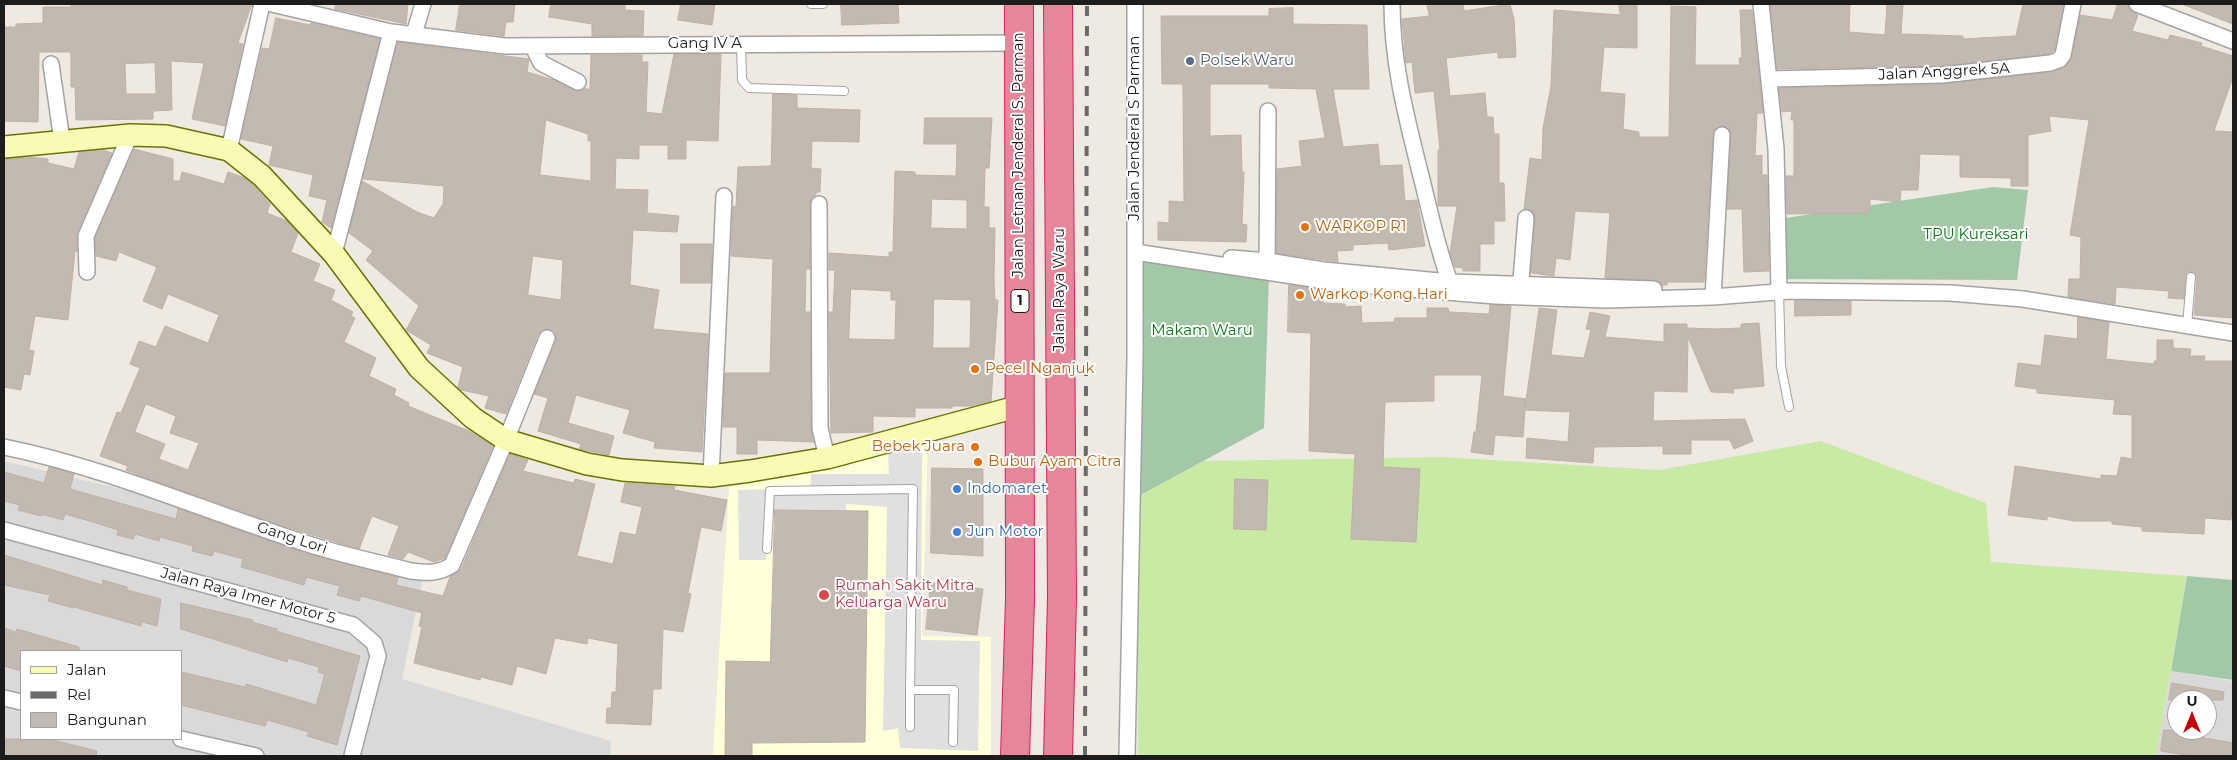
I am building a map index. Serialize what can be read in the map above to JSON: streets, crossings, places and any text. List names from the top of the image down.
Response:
{
  "streets": {
    "highway": ["Jalan Letnan Jenderal S. Parman", "Jalan Raya Waru", "1"],
    "street": [
      "Gang IV A",
      "Jalan Anggrek 5A",
      "Jalan Jenderal S Parman",
      "Gang Lori",
      "Jalan Raya Imer Motor 5"
    ]
  },
  "crossings": [
    ["Gang IV A", "Jalan Letnan Jenderal S. Parman"]
  ],
  "parks": ["TPU Kureksari", "Makam Waru"],
  "places": [
    "Polsek Waru",
    "WARKOP R1",
    "Warkop Kong Hari",
    "Pecel Nganjuk",
    "Bebek Juara",
    "Bubur Ayam Citra",
    "Indomaret",
    "Jun Motor",
    "Rumah Sakit Mitra Keluarga Waru"
  ],
  "legend": ["Jalan", "Rel", "Bangunan"],
  "north": "top"
}
